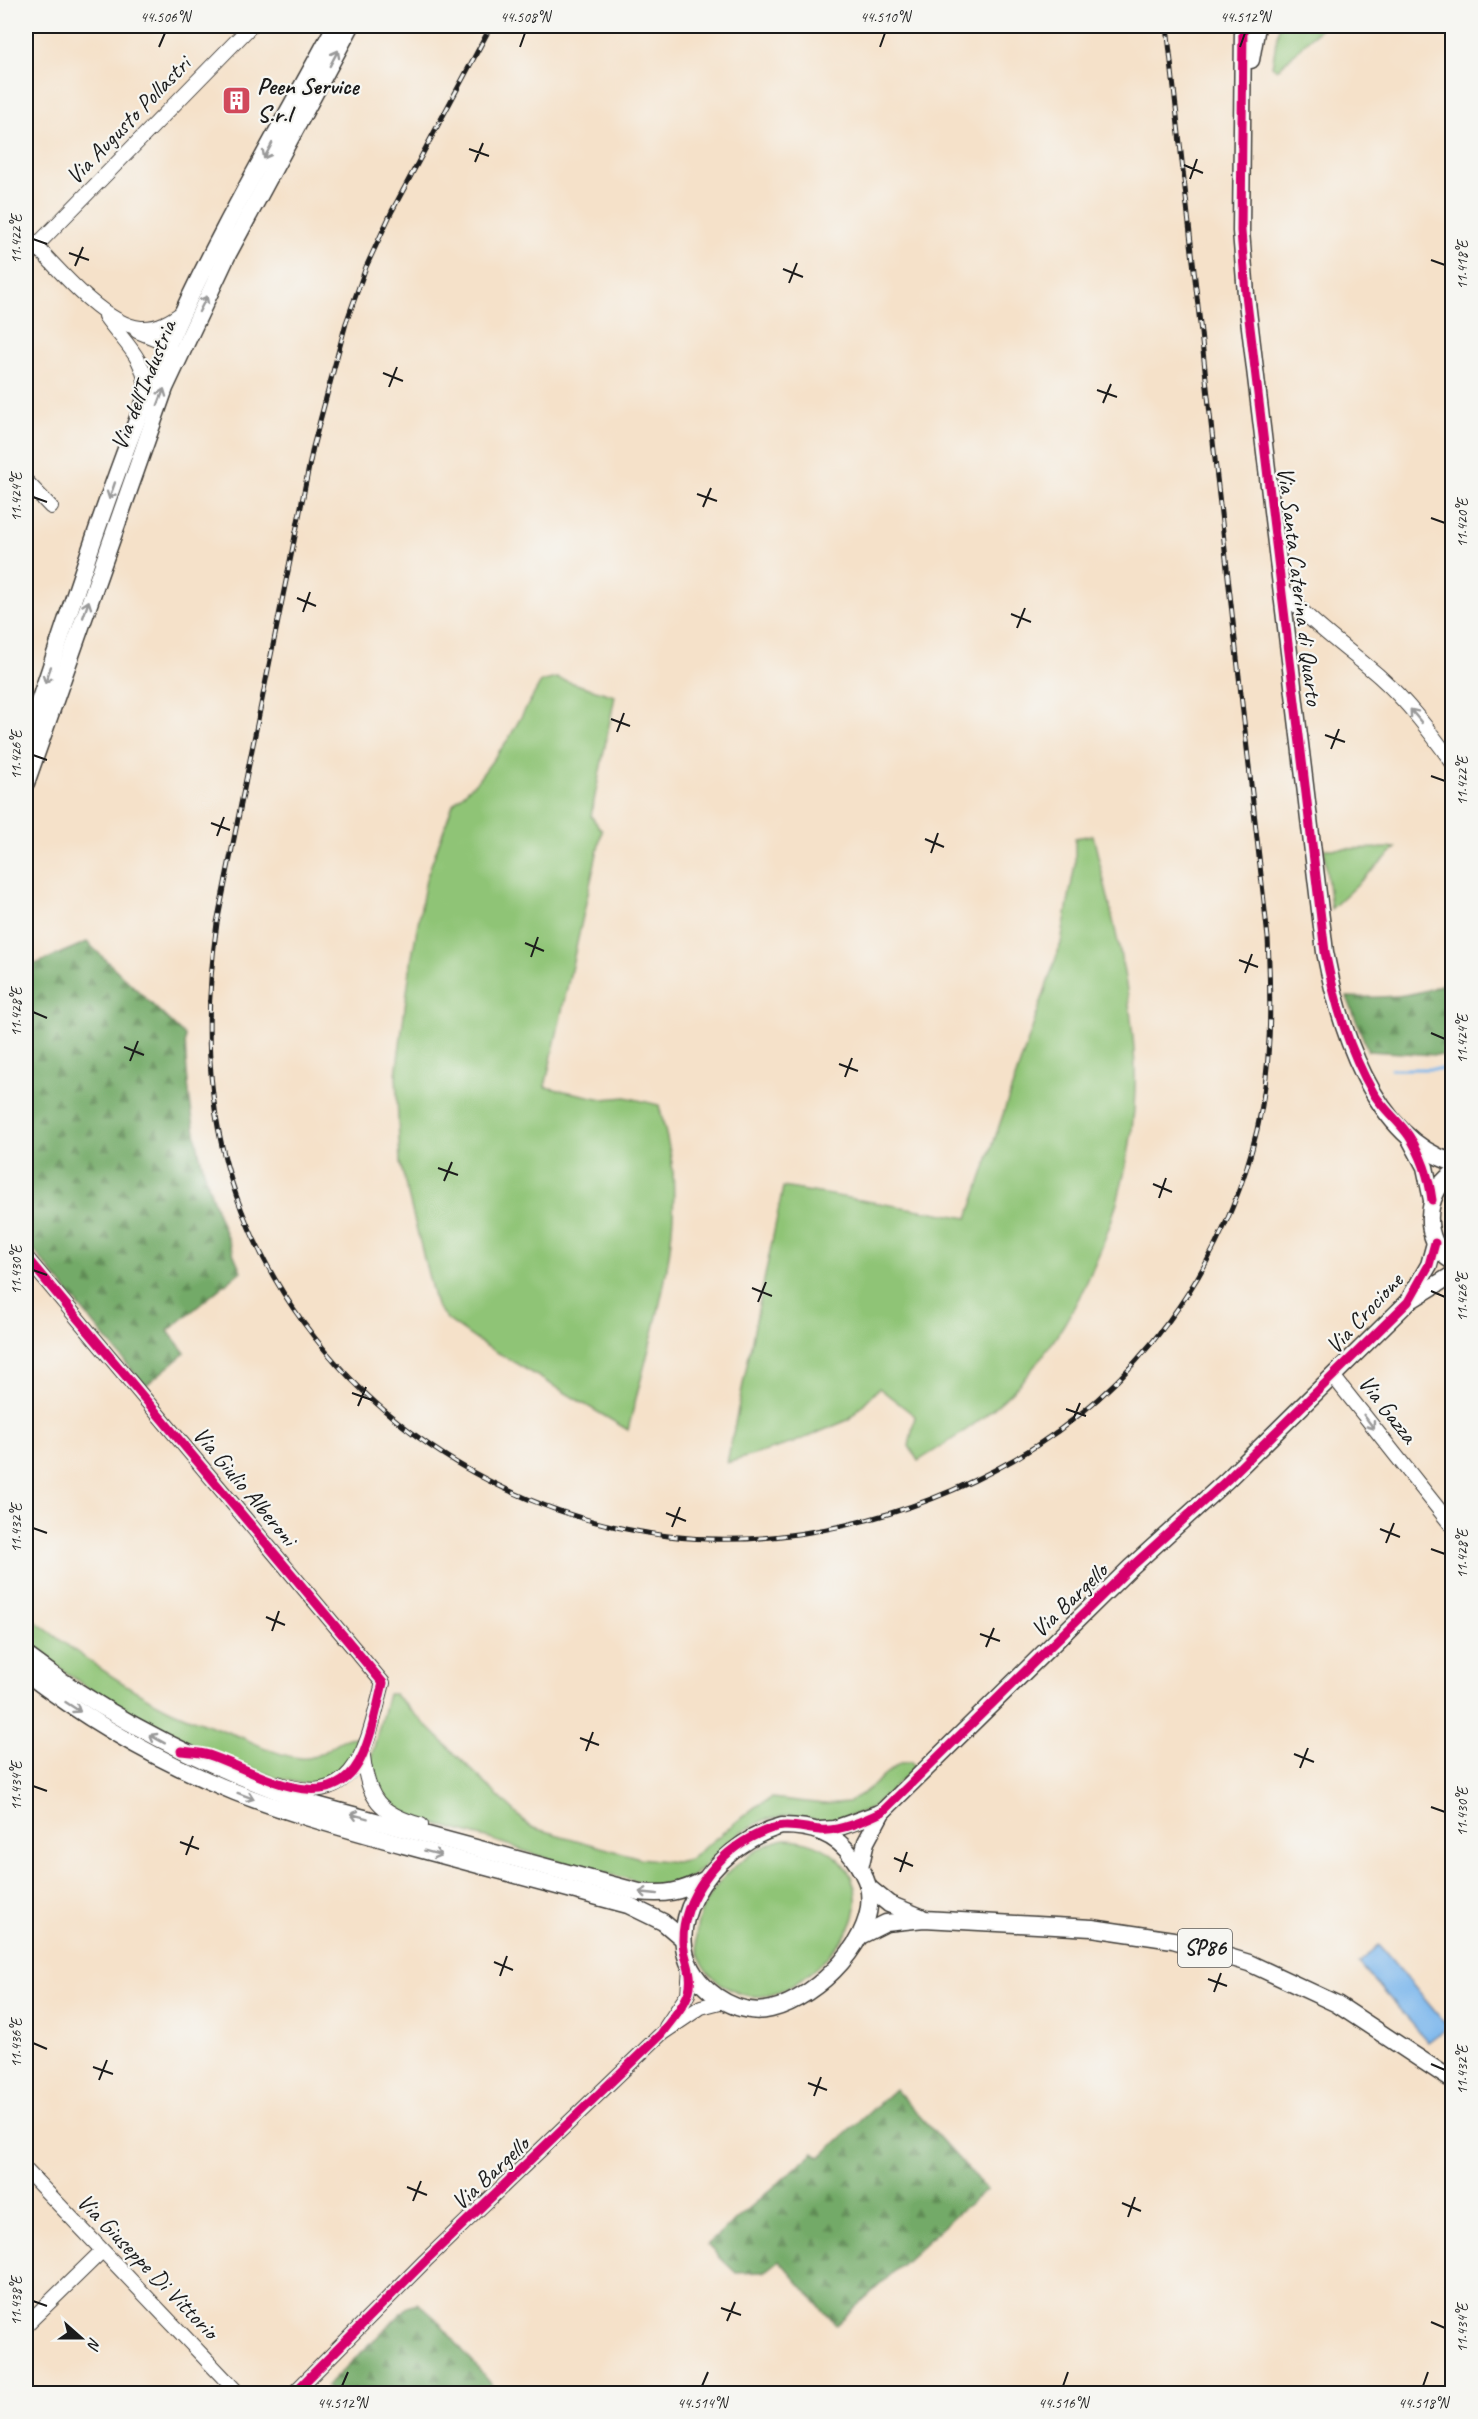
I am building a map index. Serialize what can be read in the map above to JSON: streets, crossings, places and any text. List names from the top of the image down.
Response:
{
  "streets": {
    "main road": [
      "Via dell'Industria",
      "Via Santa Caterina di Quarto",
      "Via Crocione",
      "Via Bargello",
      "SP86"
    ],
    "street": [
      "Via Augusto Pollastri",
      "Via Gazza",
      "Via Giulio Alberoni",
      "Via Giuseppe Di Vittorio"
    ]
  },
  "crossings": [
    ["Via Santa Caterina di Quarto", "Via Crocione"],
    ["Via Crocione", "Via Gazza"],
    ["Via Crocione", "Via Bargello"],
    ["Via Gazza", "Via Bargello"],
    ["Via Bargello", "SP86"]
  ],
  "one_way": ["Via Gazza"],
  "places": {
    "building": ["Peen Service S.r.l"]
  },
  "north": "right",
  "coordinates": [
    "44.506°N",
    "44.508°N",
    "44.510°N",
    "44.512°N",
    "11.422°E",
    "11.418°E",
    "11.424°E",
    "11.420°E",
    "11.426°E",
    "11.428°E",
    "11.430°E",
    "11.432°E",
    "11.434°E",
    "11.436°E",
    "11.438°E",
    "44.514°N",
    "44.516°N",
    "44.518°N"
  ]
}
